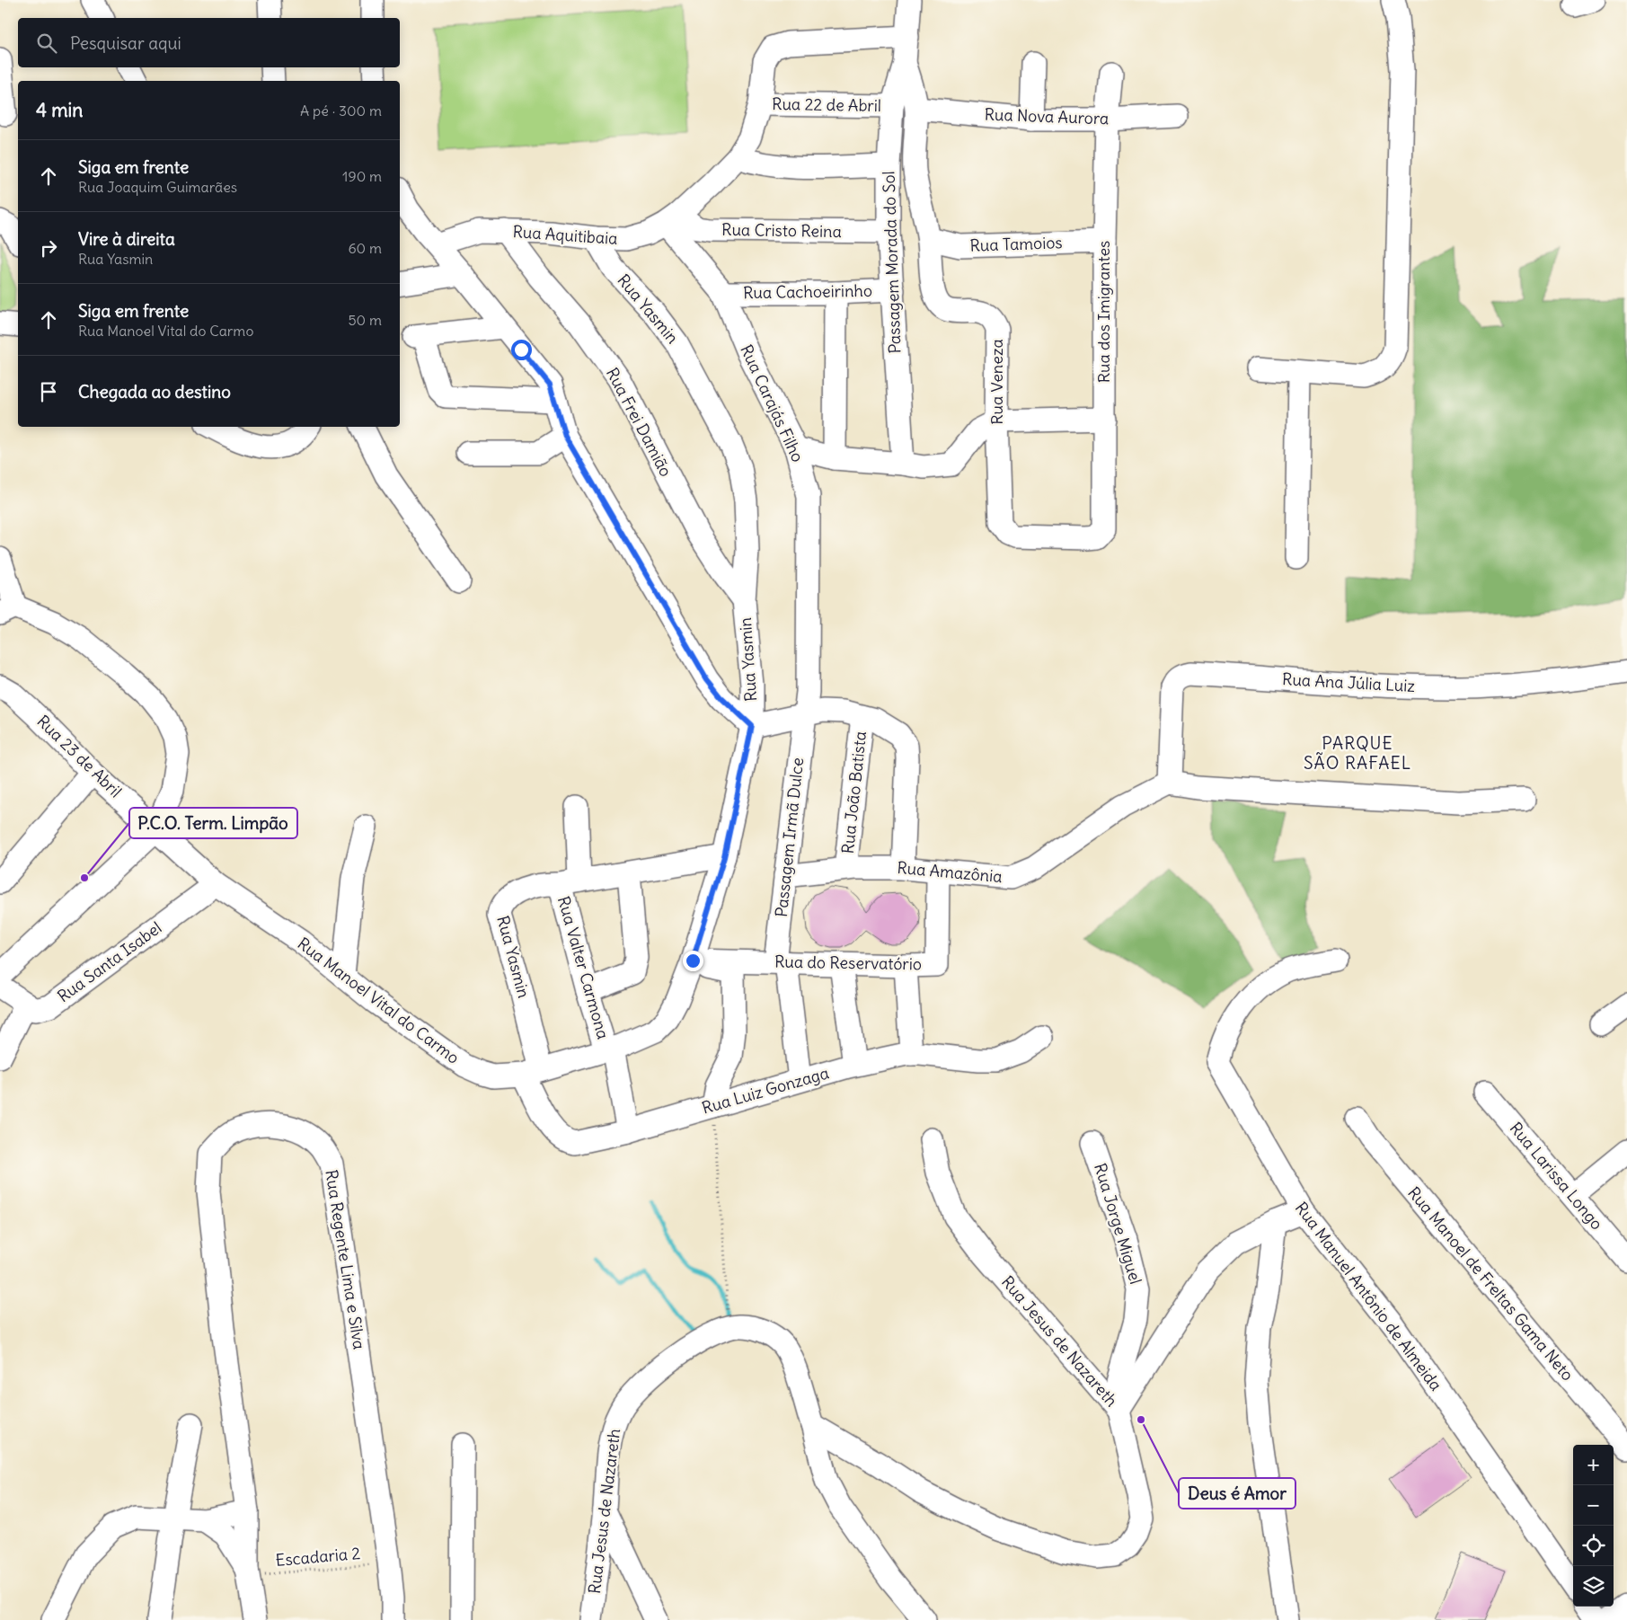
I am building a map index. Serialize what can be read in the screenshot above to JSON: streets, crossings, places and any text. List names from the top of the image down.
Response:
{
  "streets": {
    "street": [
      "Rua 22 de Abril",
      "Rua Nova Aurora",
      "Rua Cristo Reina",
      "Rua Aquitibaia",
      "Rua Tamoios",
      "Passagem Morada do Sol",
      "Rua Cachoeirinho",
      "Rua Yasmin",
      "Rua dos Imigrantes",
      "Rua Veneza",
      "Rua Carajás Filho",
      "Rua Frei Damião",
      "Rua Ana Júlia Luiz",
      "Rua 23 de Abril",
      "Rua João Batista",
      "Passagem Irmã Dulce",
      "Rua Amazônia",
      "Rua Santa Isabel",
      "Rua do Reservatório",
      "Rua Valter Carmona",
      "Rua Manoel Vital do Carmo",
      "Rua Luiz Gonzaga",
      "Rua Larissa Longo",
      "Rua Jorge Miguel",
      "Rua Regente Lima e Silva",
      "Rua Manoel de Freltas Gama Neto",
      "Rua Manuel Antônio de Almeida",
      "Rua Jesus de Nazareth"
    ],
    "path": ["Escadaria 2"]
  },
  "crossings": [
    ["Rua 22 de Abril", "Rua Aquitibaia"],
    ["Rua 22 de Abril", "Passagem Morada do Sol"],
    ["Rua Nova Aurora", "Passagem Morada do Sol"],
    ["Rua Nova Aurora", "Rua dos Imigrantes"],
    ["Rua Cristo Reina", "Rua Aquitibaia"],
    ["Rua Cristo Reina", "Passagem Morada do Sol"],
    ["Rua Cristo Reina", "Rua Carajás Filho"],
    ["Rua Aquitibaia", "Passagem Morada do Sol"],
    ["Rua Aquitibaia", "Rua Yasmin"],
    ["Rua Aquitibaia", "Rua Carajás Filho"],
    ["Rua Aquitibaia", "Rua Frei Damião"],
    ["Rua Tamoios", "Passagem Morada do Sol"],
    ["Rua Tamoios", "Rua dos Imigrantes"],
    ["Rua Tamoios", "Rua Veneza"],
    ["Passagem Morada do Sol", "Rua Cachoeirinho"],
    ["Passagem Morada do Sol", "Rua Veneza"],
    ["Rua Cachoeirinho", "Rua Carajás Filho"],
    ["Rua Yasmin", "Rua Frei Damião"],
    ["Rua Yasmin", "Rua Valter Carmona"],
    ["Rua Yasmin", "Rua Manoel Vital do Carmo"],
    ["Rua Yasmin", "Rua Luiz Gonzaga"],
    ["Rua dos Imigrantes", "Rua Veneza"],
    ["Rua Carajás Filho", "Passagem Irmã Dulce"],
    ["Rua Ana Júlia Luiz", "Rua Amazônia"],
    ["Rua 23 de Abril", "Rua Santa Isabel"],
    ["Rua 23 de Abril", "Rua Manoel Vital do Carmo"],
    ["Rua João Batista", "Rua Amazônia"],
    ["Passagem Irmã Dulce", "Rua Amazônia"],
    ["Passagem Irmã Dulce", "Rua do Reservatório"],
    ["Passagem Irmã Dulce", "Rua Luiz Gonzaga"],
    ["Rua Amazônia", "Rua do Reservatório"],
    ["Rua Santa Isabel", "Rua Manoel Vital do Carmo"],
    ["Rua do Reservatório", "Rua Manoel Vital do Carmo"],
    ["Rua Valter Carmona", "Rua Manoel Vital do Carmo"],
    ["Rua Valter Carmona", "Rua Luiz Gonzaga"],
    ["Rua Manoel Vital do Carmo", "Rua Luiz Gonzaga"],
    ["Rua Jorge Miguel", "Rua Jesus de Nazareth"],
    ["Rua Regente Lima e Silva", "Escadaria 2"]
  ],
  "districts": ["PARQUE SÃO RAFAEL"],
  "places": ["P.C.O. Term. Limpão", "Deus é Amor"],
  "page": {
    "search": "Pesquisar aqui",
    "heading": ["4 min", "A pé · 300 m"],
    "list": [
      ["Siga em frente", "Rua Joaquim Guimarães", "190 m"],
      ["Vire à direita", "Rua Yasmin", "60 m"],
      ["Siga em frente", "Rua Manoel Vital do Carmo", "50 m"],
      "Chegada ao destino"
    ],
    "map_buttons": ["+", "−"]
  }
}
